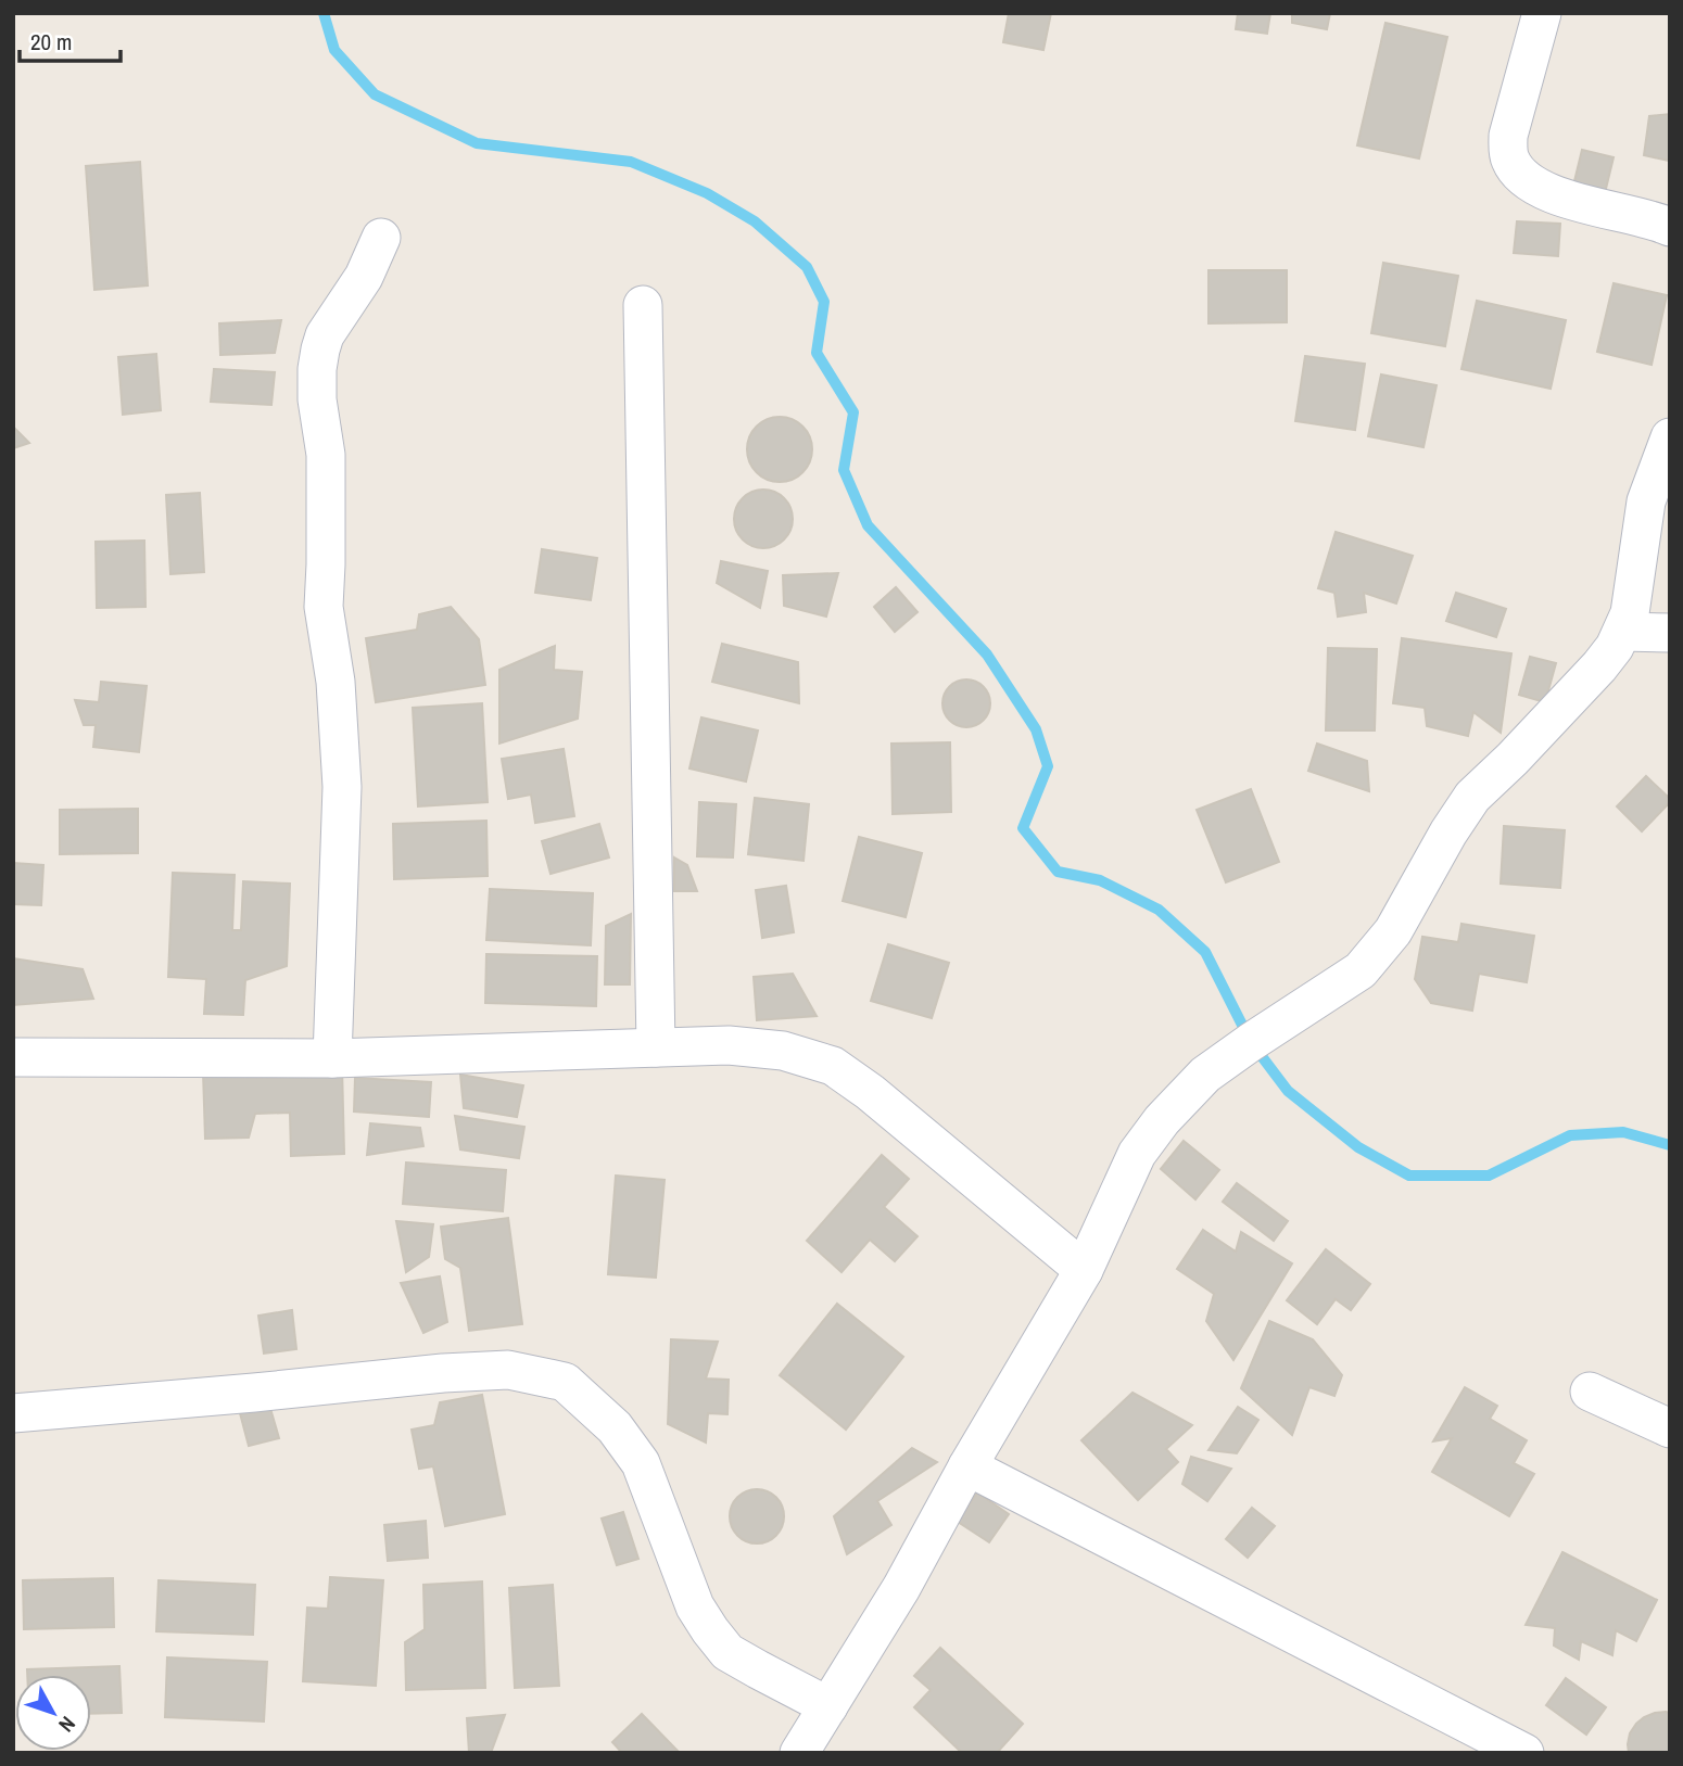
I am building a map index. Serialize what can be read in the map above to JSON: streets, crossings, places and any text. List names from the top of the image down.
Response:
{
  "scale_bar": "20 m",
  "north": "bottom right"
}
